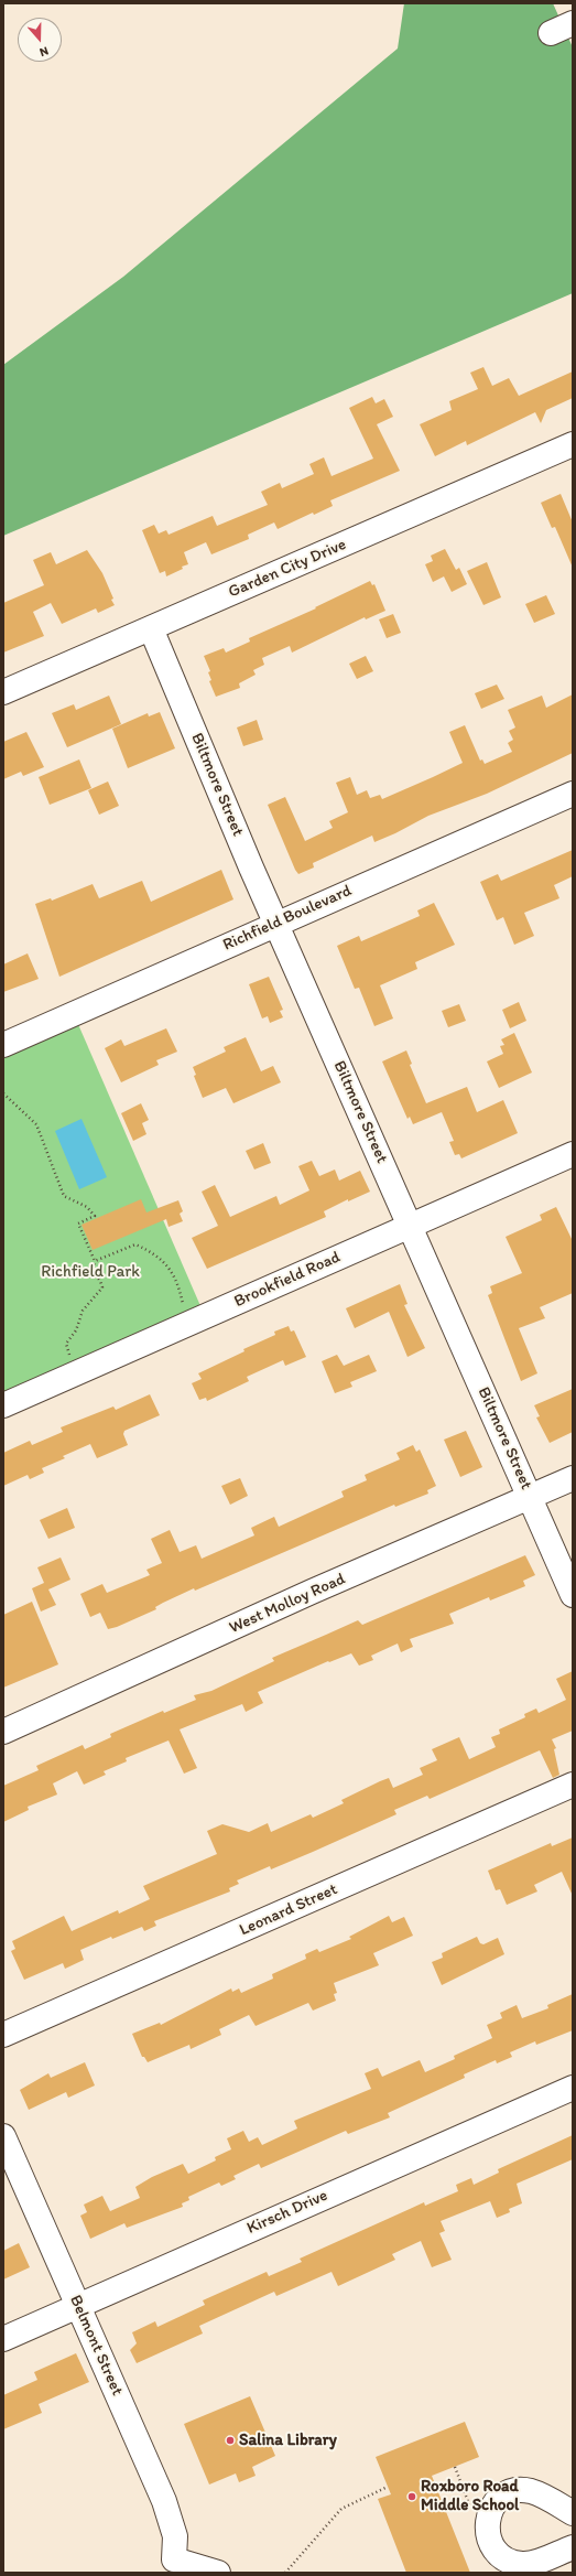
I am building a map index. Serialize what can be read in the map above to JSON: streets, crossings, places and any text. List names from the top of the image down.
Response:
{
  "streets": {
    "street": [
      "Garden City Drive",
      "Biltmore Street",
      "Richfield Boulevard",
      "Brookfield Road",
      "West Molloy Road",
      "Leonard Street",
      "Kirsch Drive",
      "Belmont Street"
    ]
  },
  "crossings": [
    ["Garden City Drive", "Biltmore Street"],
    ["Biltmore Street", "Richfield Boulevard"],
    ["Biltmore Street", "Brookfield Road"],
    ["Biltmore Street", "West Molloy Road"],
    ["Kirsch Drive", "Belmont Street"]
  ],
  "parks": ["Richfield Park"],
  "places": ["Salina Library", "Roxboro Road Middle School"],
  "north": "bottom"
}
